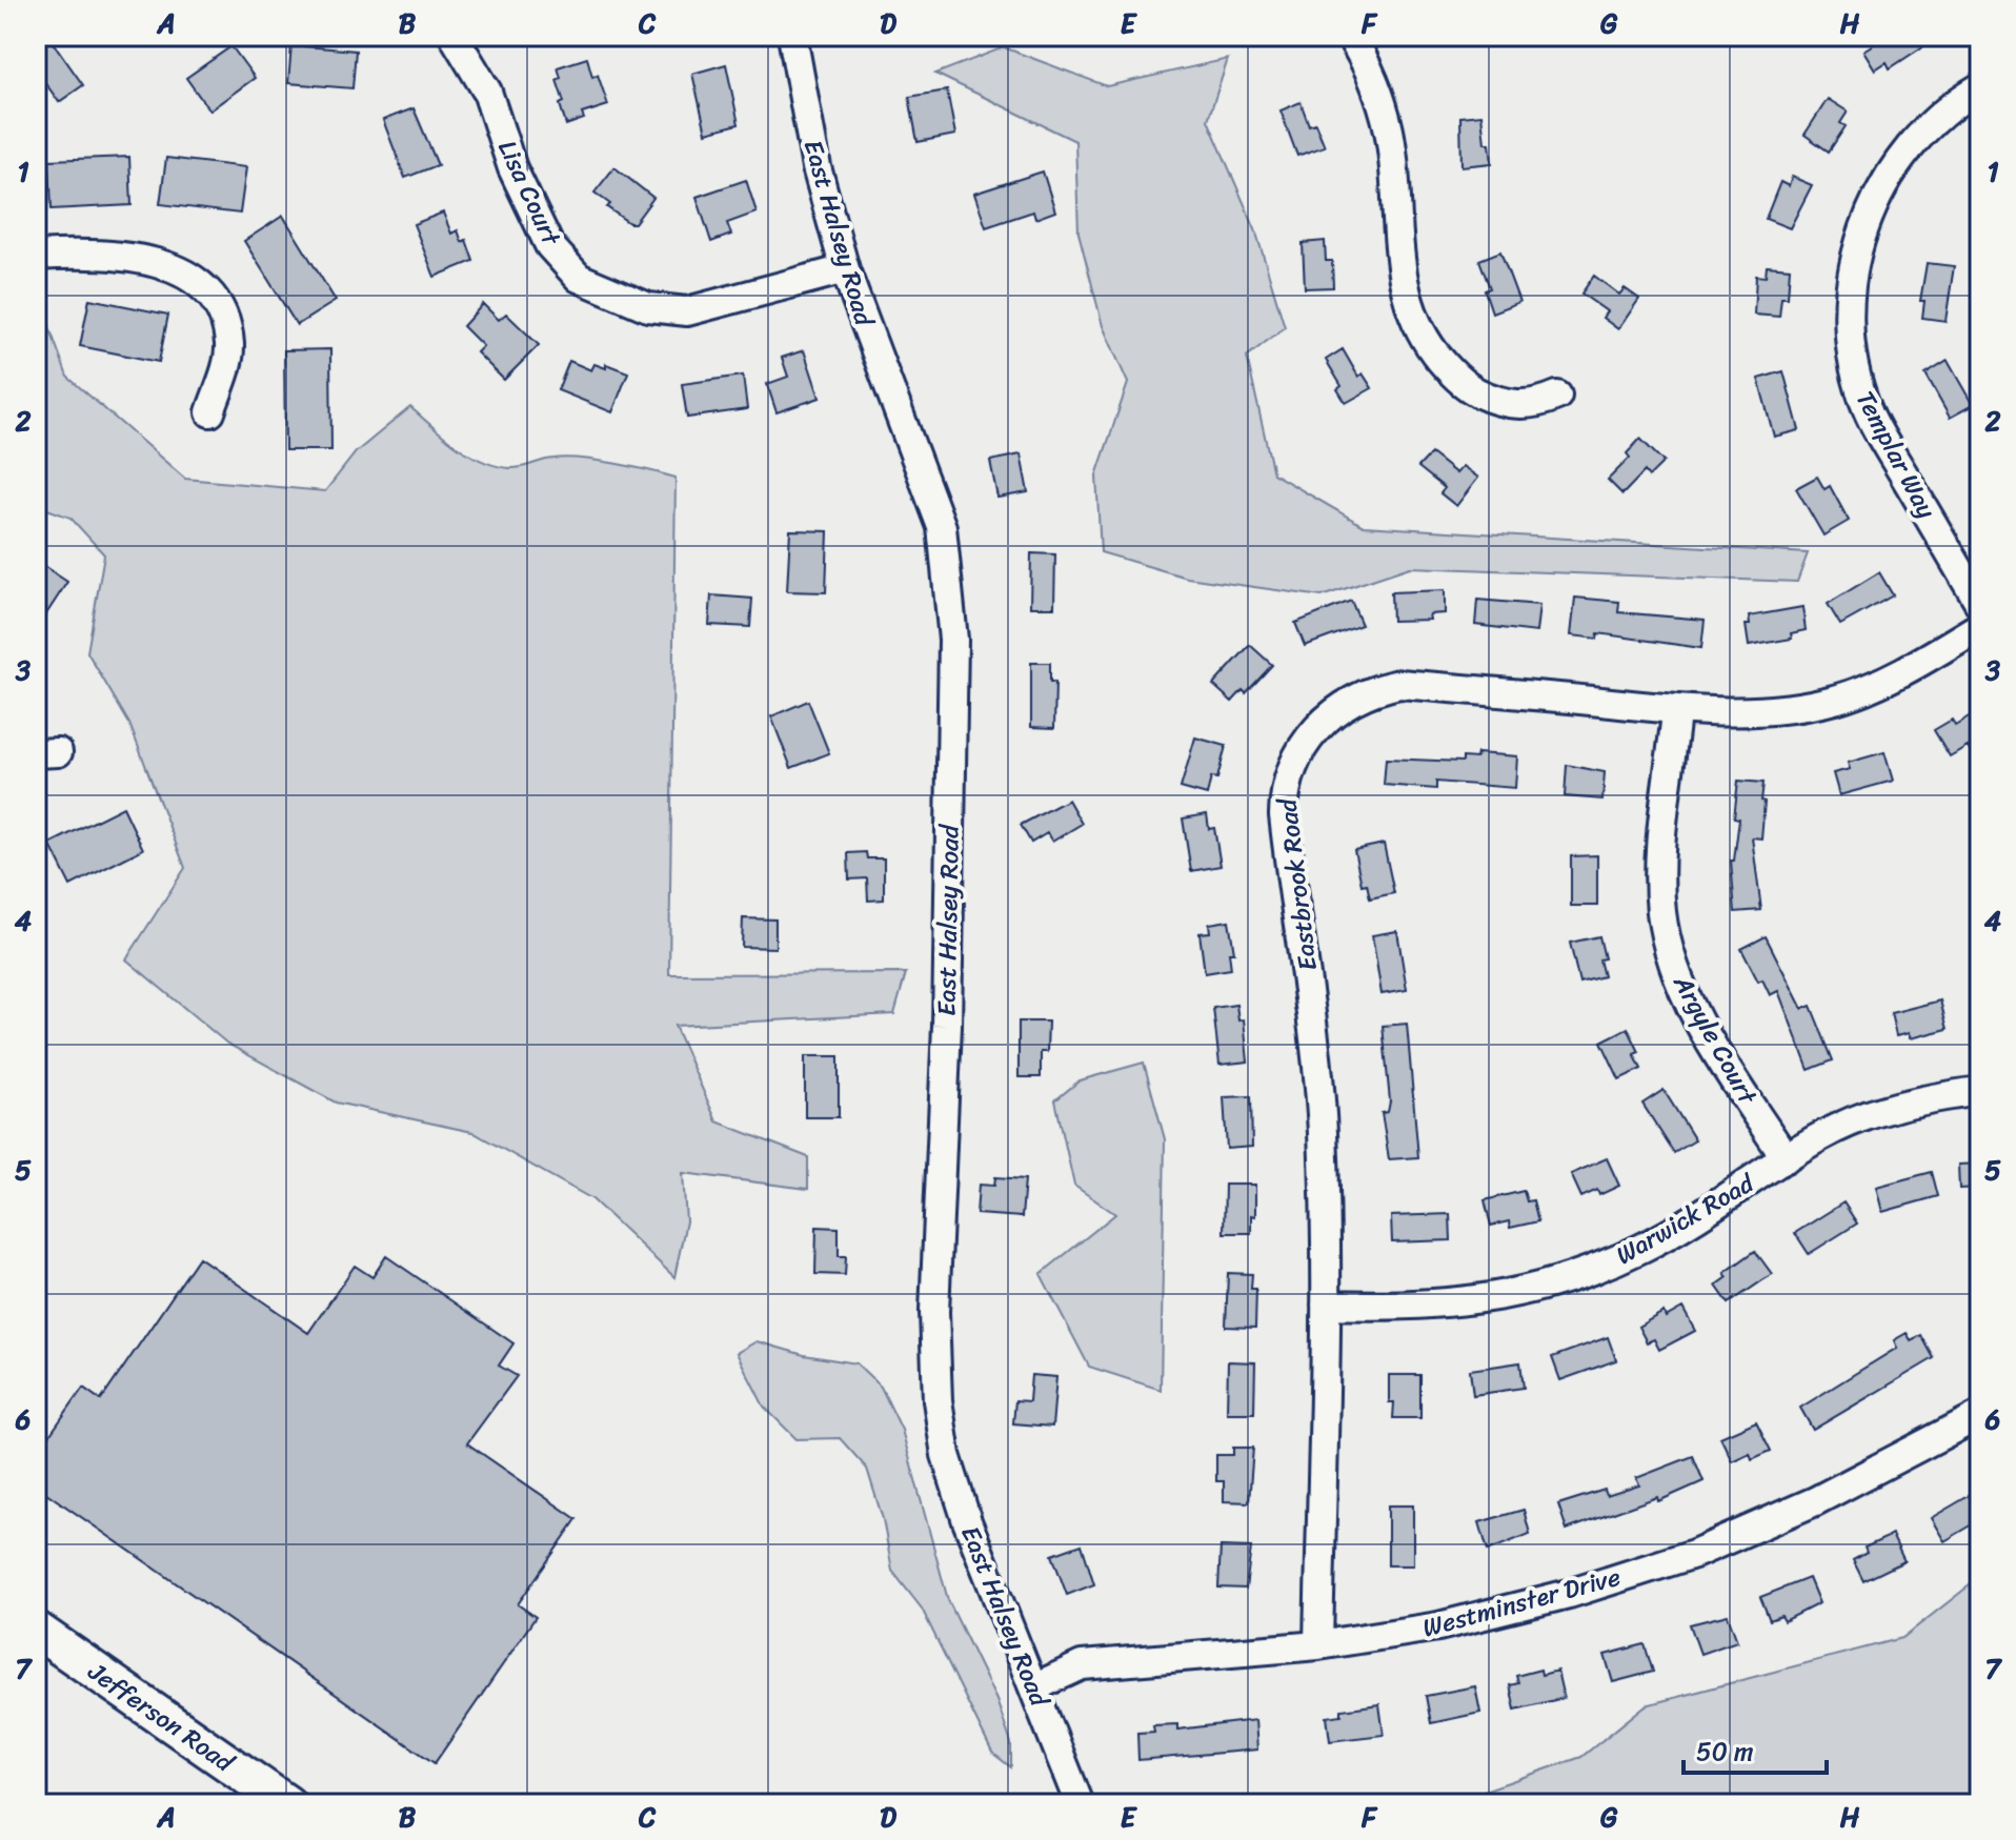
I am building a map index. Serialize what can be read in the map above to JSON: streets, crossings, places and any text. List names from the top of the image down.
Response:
{
  "streets": {
    "main road": ["Jefferson Road"],
    "street": [
      "Lisa Court",
      "East Halsey Road",
      "Templar Way",
      "Eastbrook Road",
      "Argyle Court",
      "Warwick Road",
      "Westminster Drive"
    ]
  },
  "crossings": [
    ["Lisa Court", "East Halsey Road"],
    ["East Halsey Road", "Westminster Drive"],
    ["Eastbrook Road", "Argyle Court"],
    ["Eastbrook Road", "Warwick Road"],
    ["Eastbrook Road", "Westminster Drive"],
    ["Argyle Court", "Warwick Road"]
  ],
  "scale_bar": "50 m",
  "grid": {
    "columns": [
      "A",
      "B",
      "C",
      "D",
      "E",
      "F",
      "G",
      "H"
    ],
    "rows": [
      "1",
      "2",
      "3",
      "4",
      "5",
      "6",
      "7"
    ]
  }
}
